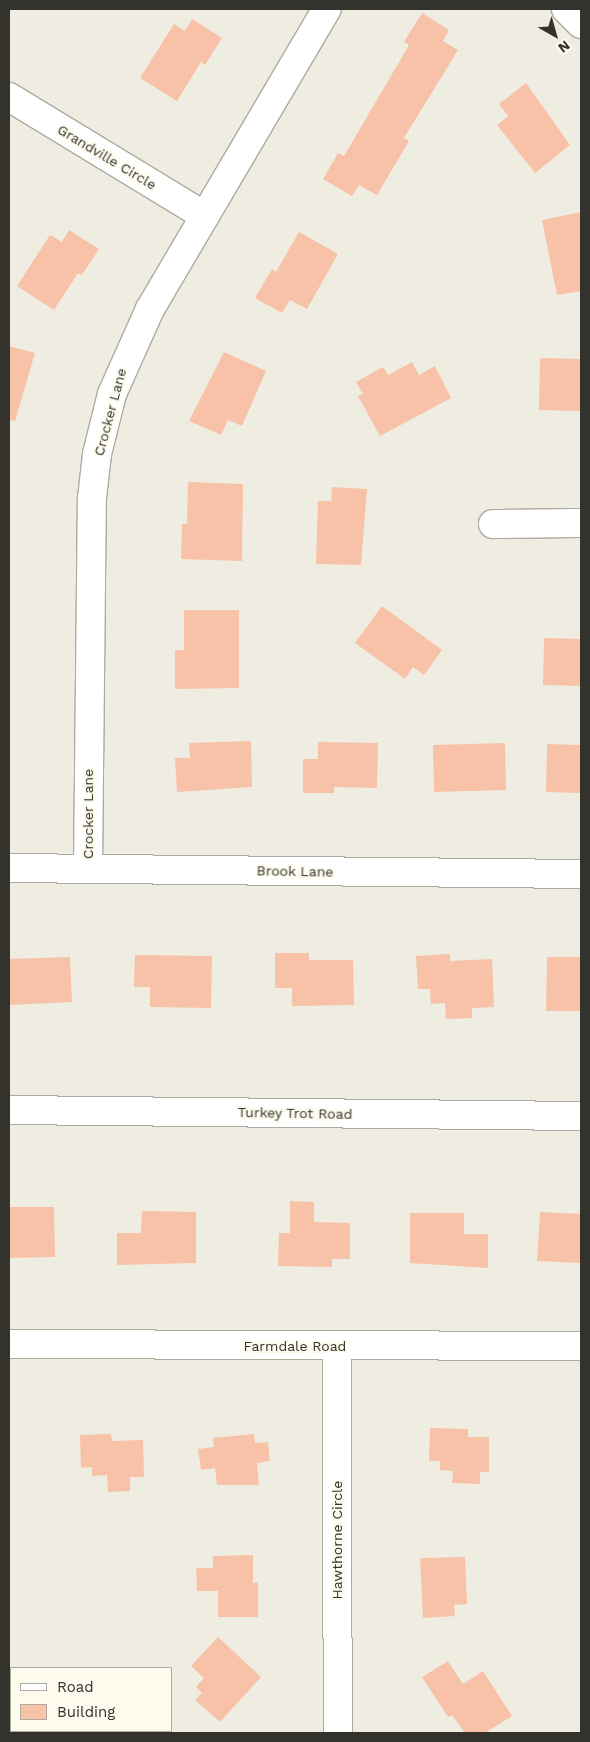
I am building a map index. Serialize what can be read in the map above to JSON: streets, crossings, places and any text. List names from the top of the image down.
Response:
{
  "streets": {
    "street": [
      "Grandville Circle",
      "Crocker Lane",
      "Brook Lane",
      "Turkey Trot Road",
      "Farmdale Road",
      "Hawthorne Circle"
    ]
  },
  "crossings": [
    ["Grandville Circle", "Crocker Lane"],
    ["Crocker Lane", "Brook Lane"],
    ["Farmdale Road", "Hawthorne Circle"]
  ],
  "legend": ["Road", "Building"],
  "north": "bottom right"
}
